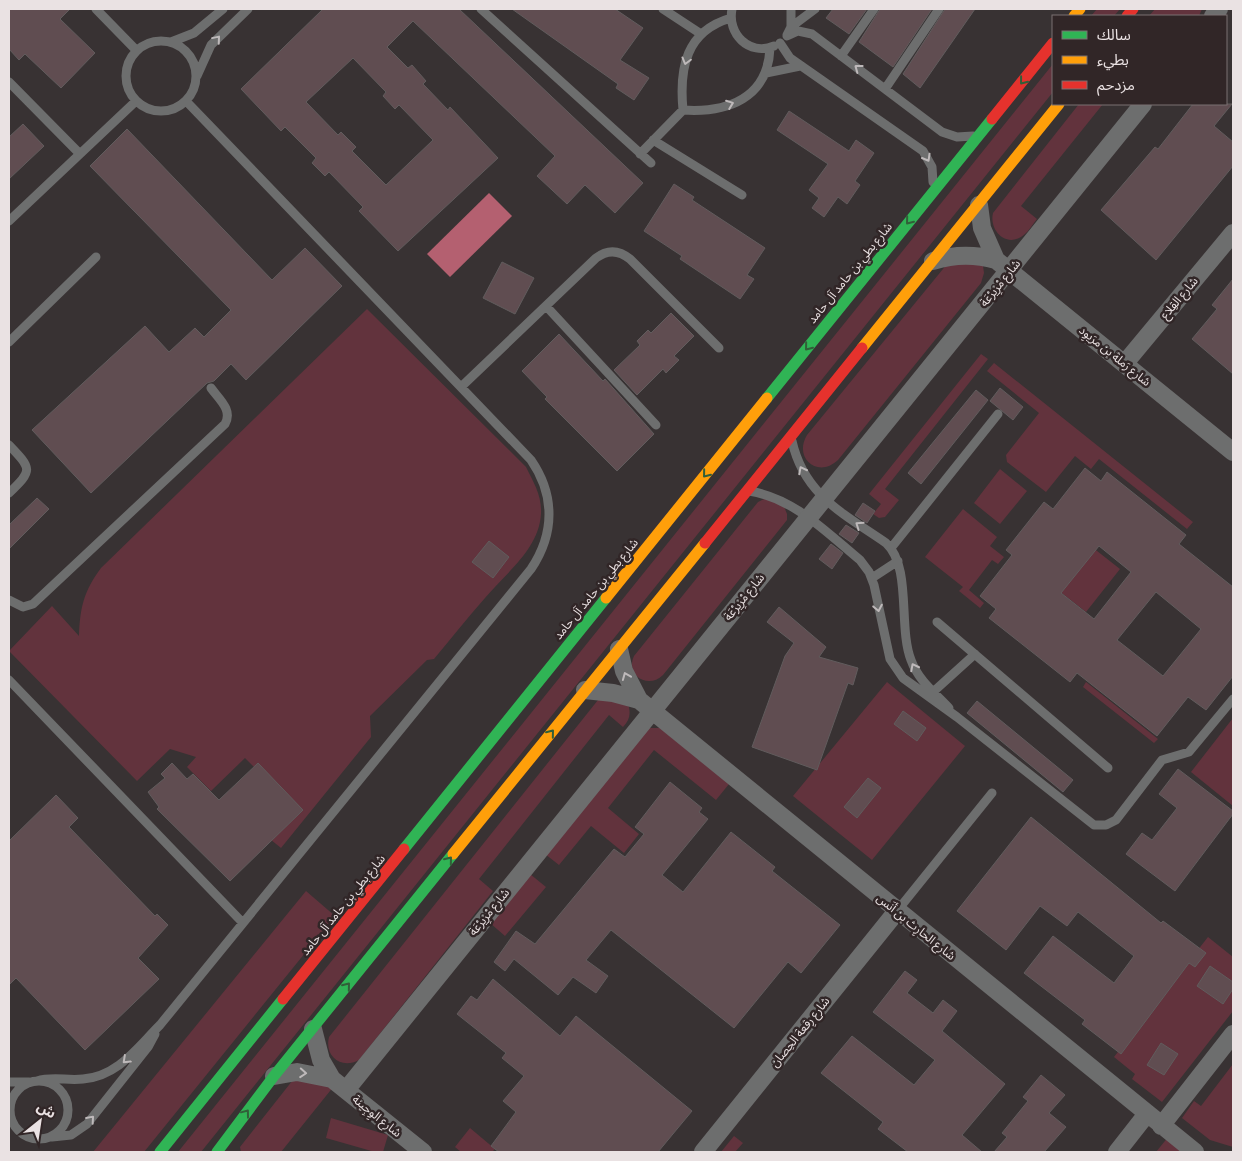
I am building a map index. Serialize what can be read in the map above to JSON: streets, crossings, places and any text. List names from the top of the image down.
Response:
{
  "streets": {
    "street": [
      "شارع بطي بن حامد آل حامد",
      "شارع مْزِيرْعَة",
      "شارع القِلاع",
      "شارع رَملة بن مرَيوِد",
      "شارع الحارِث بن أنَس",
      "شارع رِقعة الحِصان",
      "شارع الوِجِينة"
    ]
  },
  "crossings": [
    ["شارع مْزِيرْعَة", "شارع رَملة بن مرَيوِد"],
    ["شارع مْزِيرْعَة", "شارع الحارِث بن أنَس"],
    ["شارع مْزِيرْعَة", "شارع الوِجِينة"],
    ["شارع القِلاع", "شارع رَملة بن مرَيوِد"],
    ["شارع الحارِث بن أنَس", "شارع رِقعة الحِصان"]
  ],
  "legend": ["سالك", "بطيء", "مزدحم"],
  "north": "top right"
}
